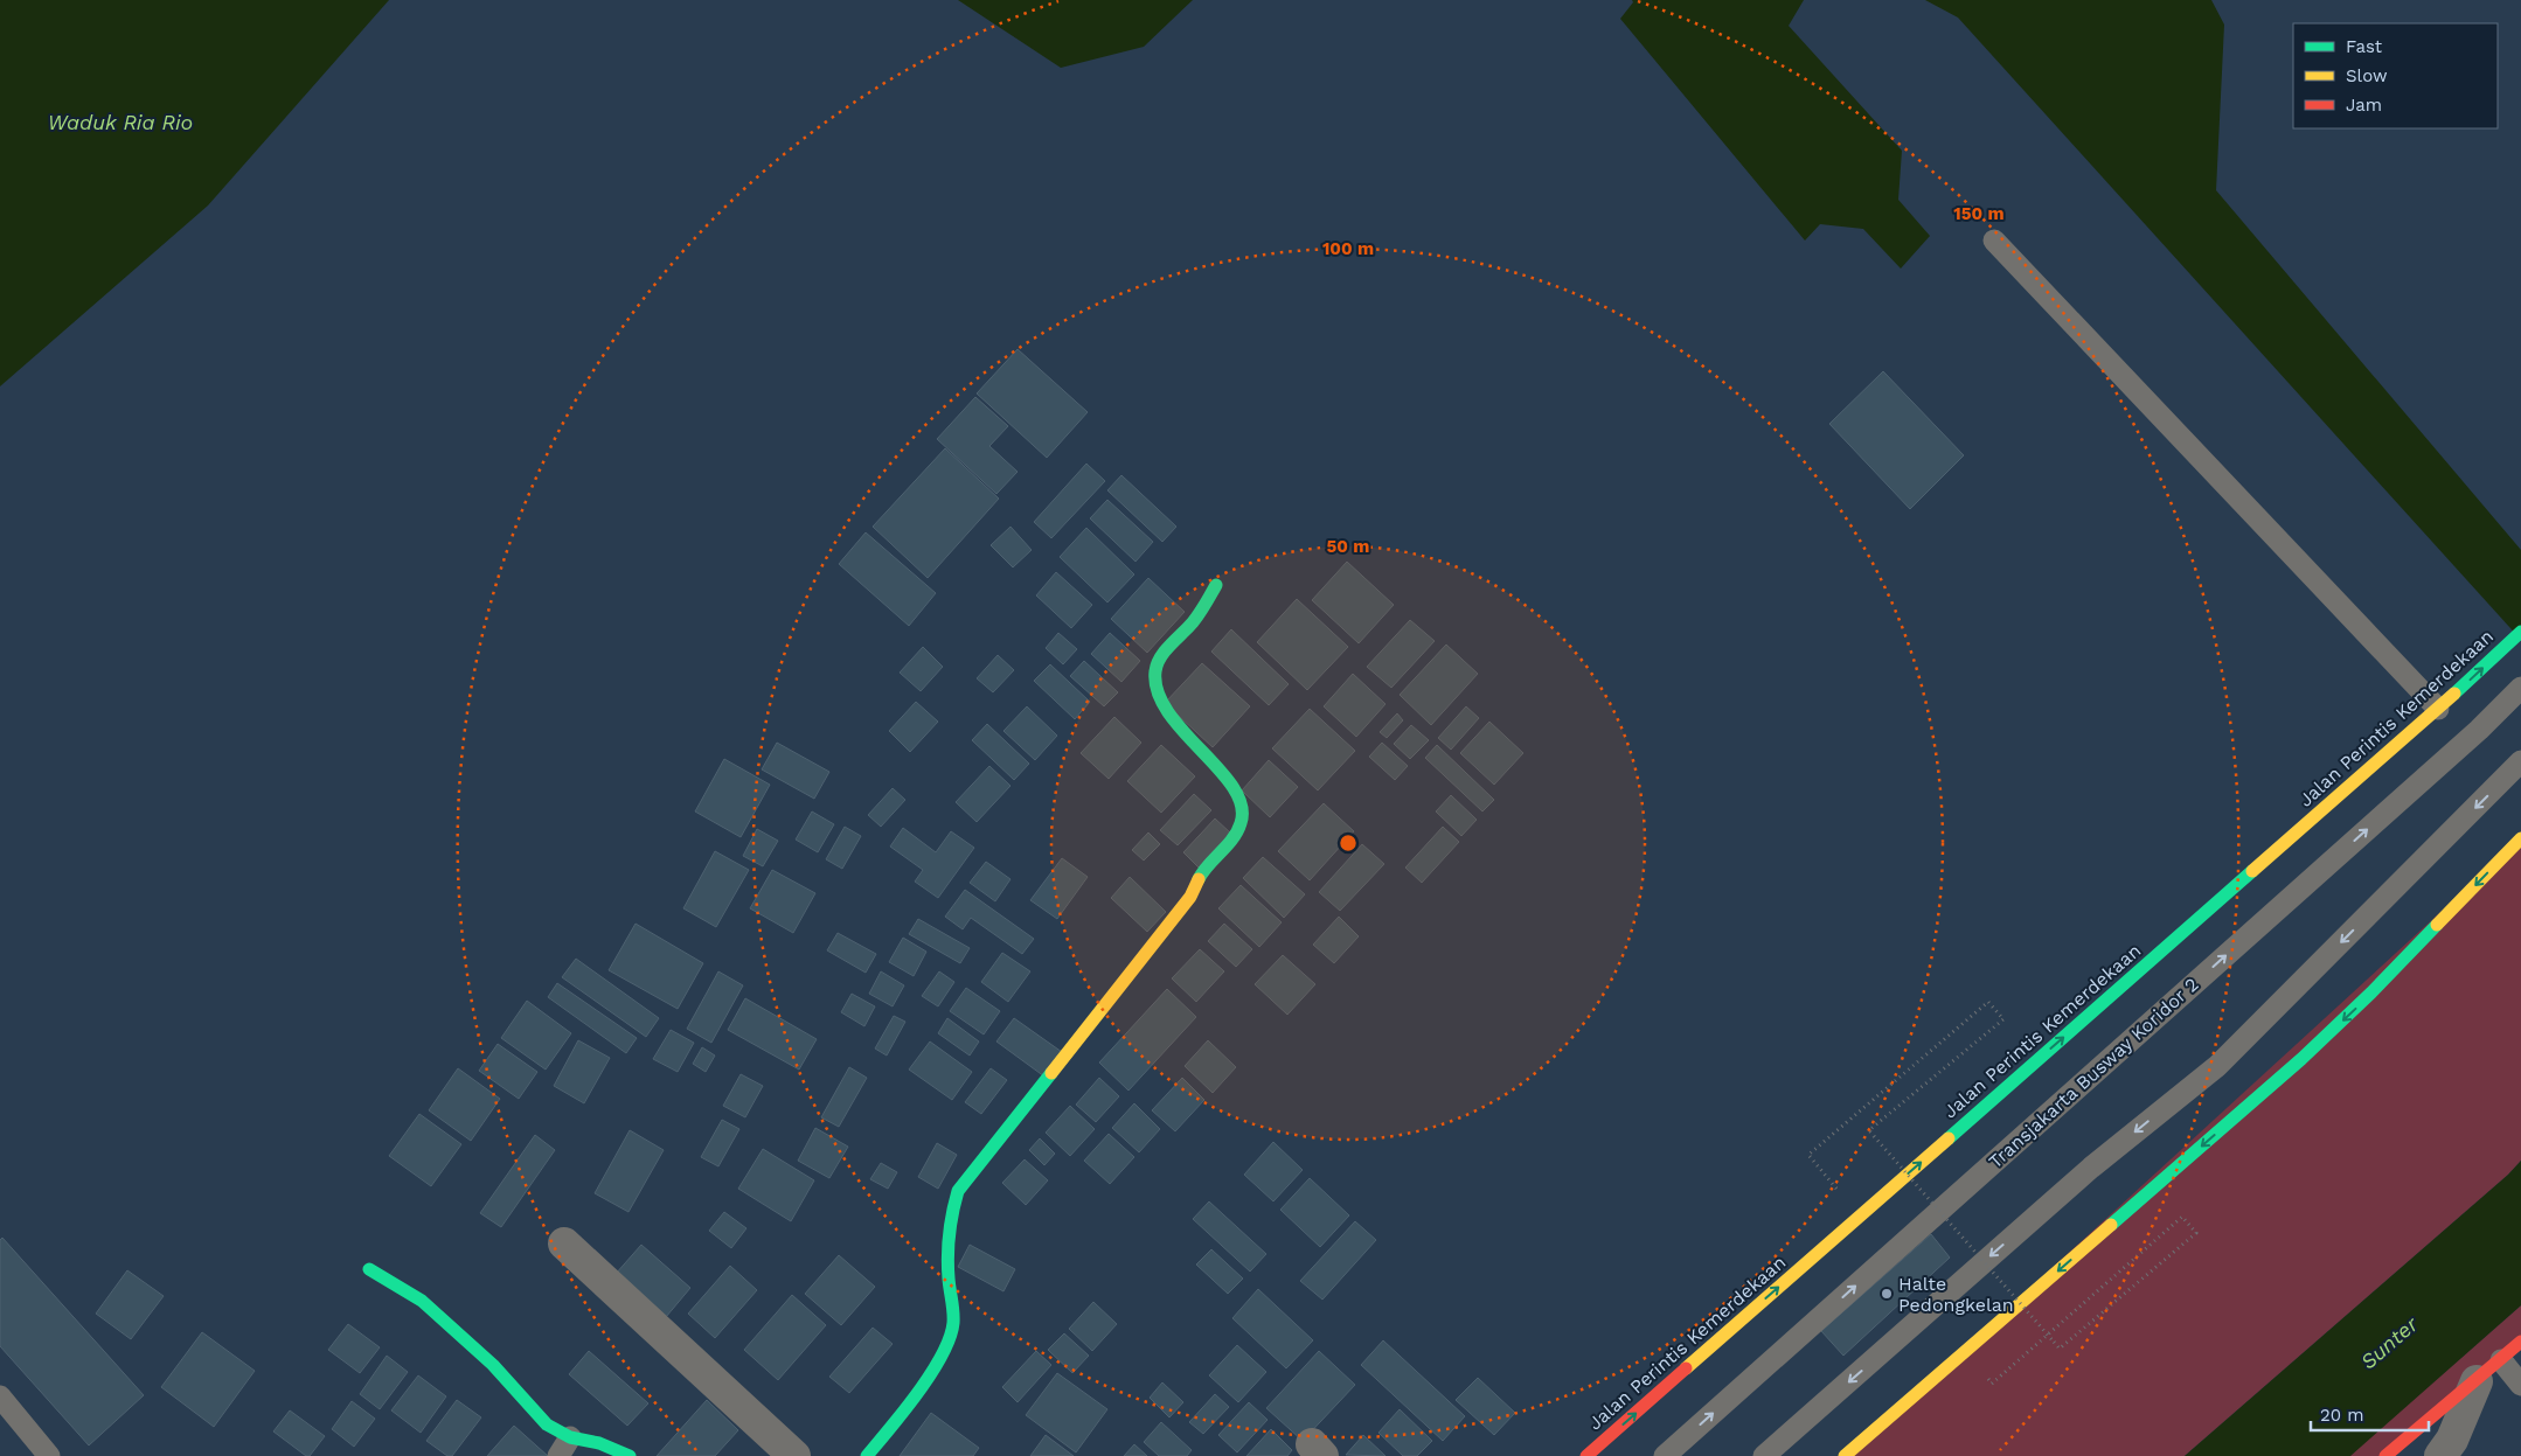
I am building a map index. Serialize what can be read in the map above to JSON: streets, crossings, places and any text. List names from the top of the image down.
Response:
{
  "streets": {
    "main road": ["Jalan Perintis Kemerdekaan"],
    "lane": ["Transjakarta Busway Koridor 2"]
  },
  "one_way": ["Jalan Perintis Kemerdekaan"],
  "water": ["Waduk Ria Rio", "Sunter"],
  "places": ["Halte Pedongkelan"],
  "legend": ["Fast", "Slow", "Jam"],
  "scale_bar": "20 m",
  "rings": ["150 m", "100 m", "50 m"]
}
